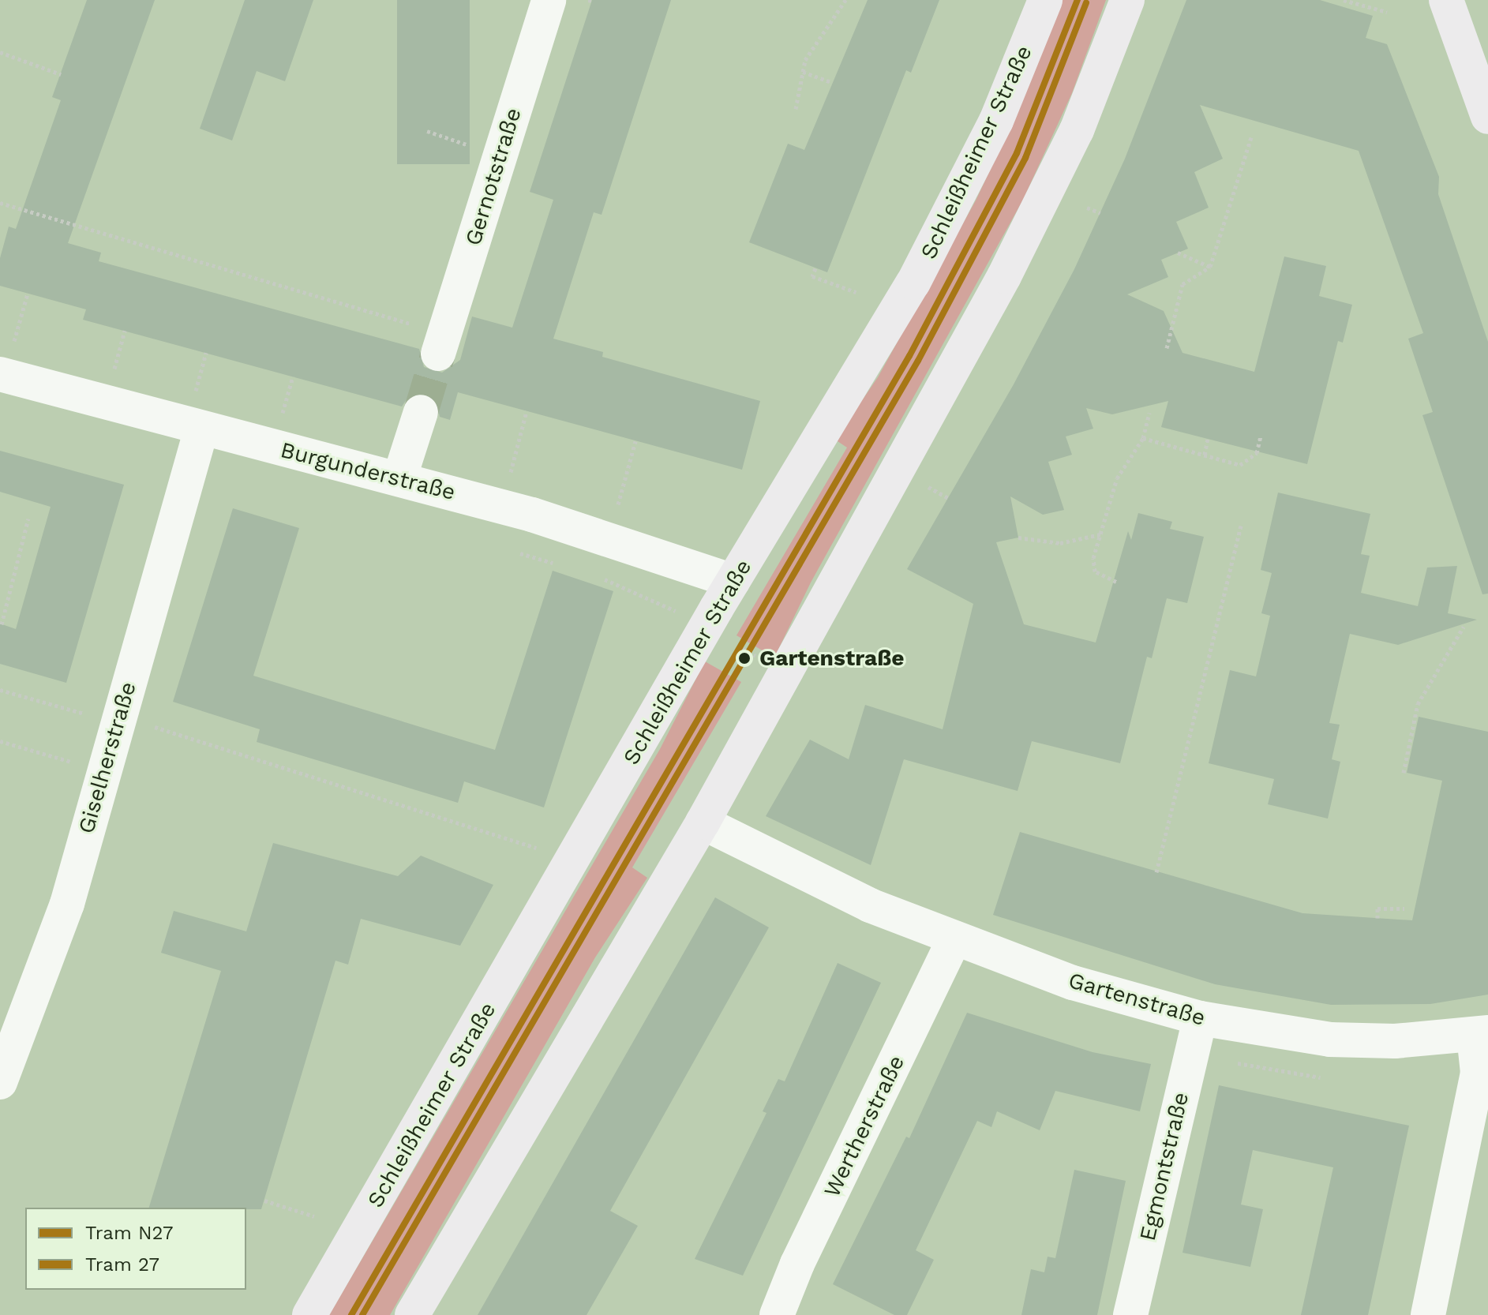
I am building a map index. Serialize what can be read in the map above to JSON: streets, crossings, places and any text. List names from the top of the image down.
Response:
{
  "streets": {
    "main road": ["Schleißheimer Straße"],
    "street": [
      "Gernotstraße",
      "Burgunderstraße",
      "Giselherstraße",
      "Gartenstraße",
      "Wertherstraße",
      "Egmontstraße"
    ]
  },
  "crossings": [
    ["Schleißheimer Straße", "Burgunderstraße"],
    ["Burgunderstraße", "Giselherstraße"],
    ["Gartenstraße", "Wertherstraße"],
    ["Gartenstraße", "Egmontstraße"]
  ],
  "places": ["Gartenstraße"],
  "lines": ["tram line N27", "tram line 27"],
  "legend": ["Tram N27", "Tram 27"]
}
